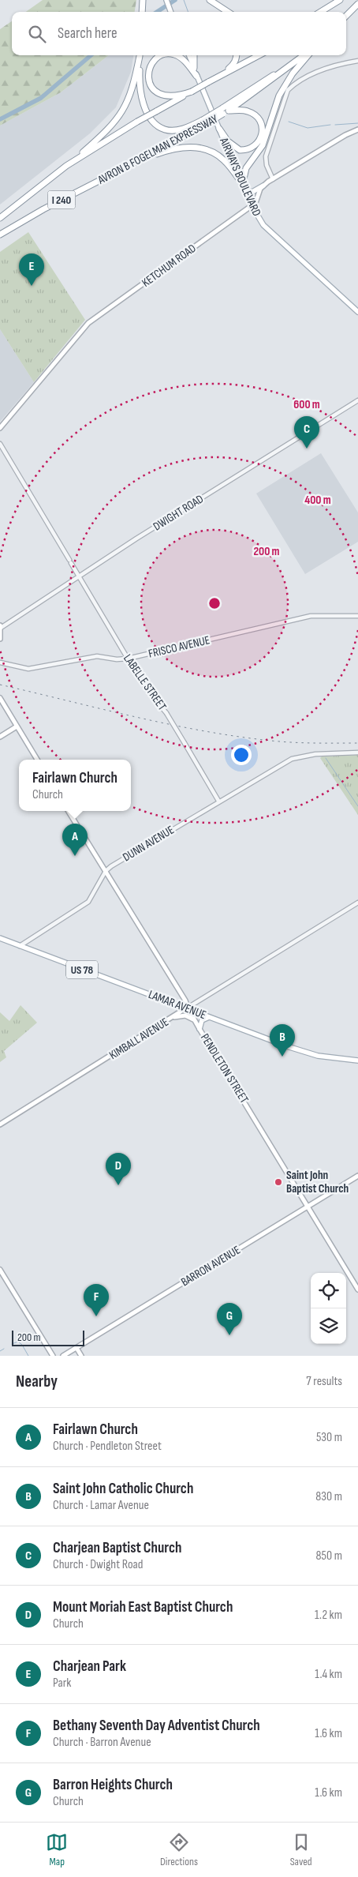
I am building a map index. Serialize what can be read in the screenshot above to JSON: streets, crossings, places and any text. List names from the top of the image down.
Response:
{
  "streets": {
    "highway": ["AVRON B FOGELMAN EXPRESSWAY", "I 240"],
    "main road": [
      "AIRWAYS BOULEVARD",
      "KETCHUM ROAD",
      "US 78",
      "LAMAR AVENUE",
      "KIMBALL AVENUE",
      "PENDLETON STREET",
      "BARRON AVENUE"
    ],
    "street": [
      "DWIGHT ROAD",
      "FRISCO AVENUE",
      "LABELLE STREET",
      "DUNN AVENUE"
    ]
  },
  "crossings": [
    ["AIRWAYS BOULEVARD", "KETCHUM ROAD"],
    ["DWIGHT ROAD", "LABELLE STREET"],
    ["FRISCO AVENUE", "LABELLE STREET"],
    ["LABELLE STREET", "DUNN AVENUE"],
    ["DUNN AVENUE", "LAMAR AVENUE"],
    ["DUNN AVENUE", "PENDLETON STREET"],
    ["LAMAR AVENUE", "KIMBALL AVENUE"],
    ["LAMAR AVENUE", "PENDLETON STREET"],
    ["KIMBALL AVENUE", "PENDLETON STREET"],
    ["PENDLETON STREET", "BARRON AVENUE"]
  ],
  "places": ["Saint John Baptist Church"],
  "scale_bar": "200 m",
  "page": {
    "search": "Search here",
    "pins": [
      "E",
      "C",
      "A",
      "B",
      "D",
      "F",
      "G"
    ],
    "popup": ["Fairlawn Church", "Church"],
    "scale": "200 m",
    "heading": ["Nearby", "7 results"],
    "list": [
      {
        "mark": "A",
        "name": "Fairlawn Church",
        "note": "Church · Pendleton Street",
        "value": "530 m"
      },
      {
        "mark": "B",
        "name": "Saint John Catholic Church",
        "note": "Church · Lamar Avenue",
        "value": "830 m"
      },
      {
        "mark": "C",
        "name": "Charjean Baptist Church",
        "note": "Church · Dwight Road",
        "value": "850 m"
      },
      {
        "mark": "D",
        "name": "Mount Moriah East Baptist Church",
        "note": "Church",
        "value": "1.2 km"
      },
      {
        "mark": "E",
        "name": "Charjean Park",
        "note": "Park",
        "value": "1.4 km"
      },
      {
        "mark": "F",
        "name": "Bethany Seventh Day Adventist Church",
        "note": "Church · Barron Avenue",
        "value": "1.6 km"
      },
      {
        "mark": "G",
        "name": "Barron Heights Church",
        "note": "Church",
        "value": "1.6 km"
      }
    ],
    "nav": ["Map", "Directions", "Saved"]
  },
  "rings": ["600 m", "400 m", "200 m"]
}
